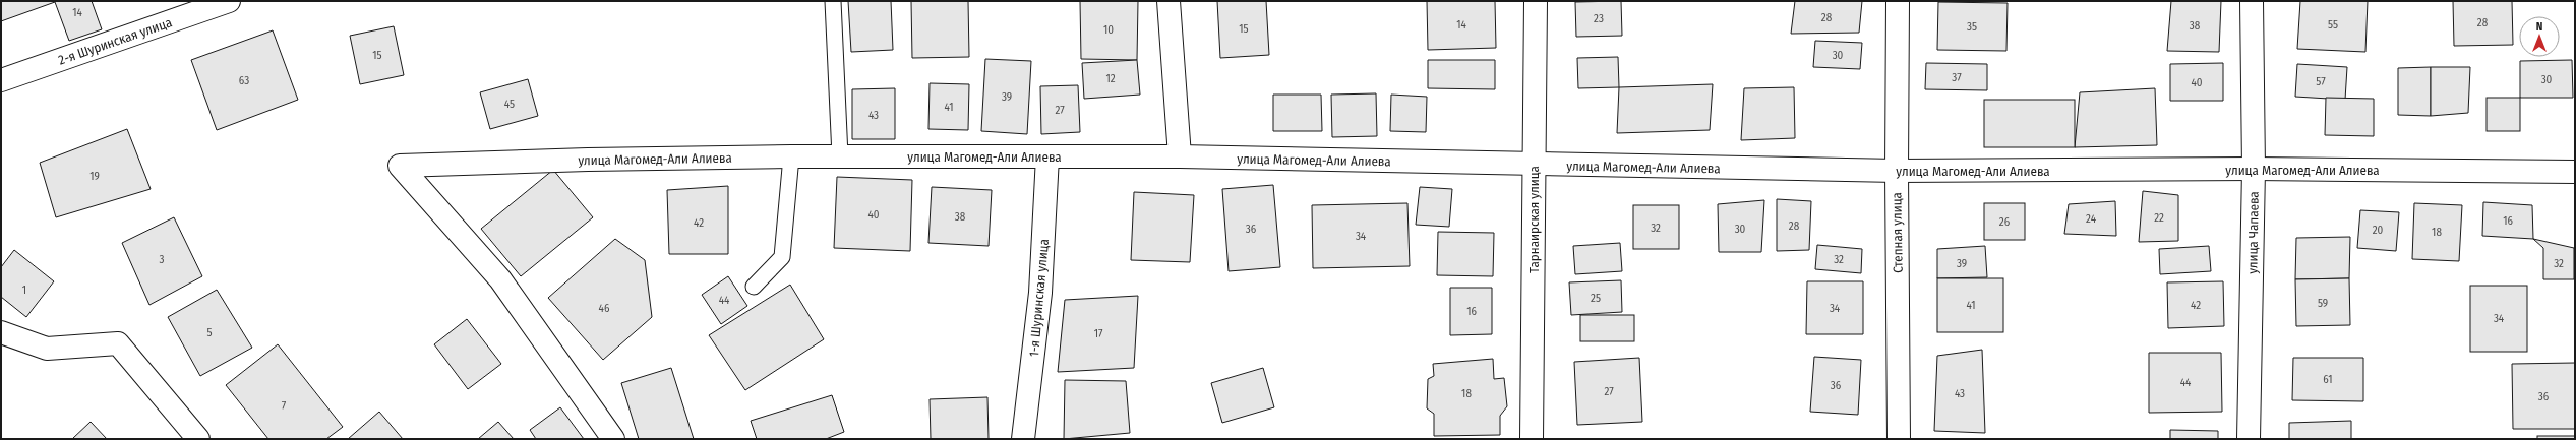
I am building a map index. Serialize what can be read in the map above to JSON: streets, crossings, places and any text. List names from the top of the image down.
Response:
{
  "streets": {
    "street": [
      "2-я Шуринская улица",
      "улица Магомед-Али Алиева",
      "Тарнаирская улица",
      "Степная улица",
      "улица Чапаева",
      "1-я Шуринская улица"
    ]
  },
  "crossings": [
    ["улица Магомед-Али Алиева", "Тарнаирская улица"],
    ["улица Магомед-Али Алиева", "Степная улица"],
    ["улица Магомед-Али Алиева", "улица Чапаева"],
    ["улица Магомед-Али Алиева", "1-я Шуринская улица"]
  ],
  "house_numbers": [
    "14",
    "28",
    "23",
    "28",
    "14",
    "55",
    "38",
    "35",
    "15",
    "10",
    "15",
    "30",
    "37",
    "12",
    "30",
    "63",
    "57",
    "40",
    "39",
    "45",
    "41",
    "27",
    "43",
    "19",
    "40",
    "38",
    "22",
    "24",
    "16",
    "26",
    "42",
    "28",
    "32",
    "36",
    "30",
    "20",
    "18",
    "34",
    "3",
    "32",
    "39",
    "32",
    "1",
    "25",
    "44",
    "59",
    "41",
    "42",
    "46",
    "34",
    "16",
    "34",
    "5",
    "17",
    "61",
    "44",
    "36",
    "27",
    "18",
    "43",
    "36",
    "7"
  ],
  "north": "top"
}
